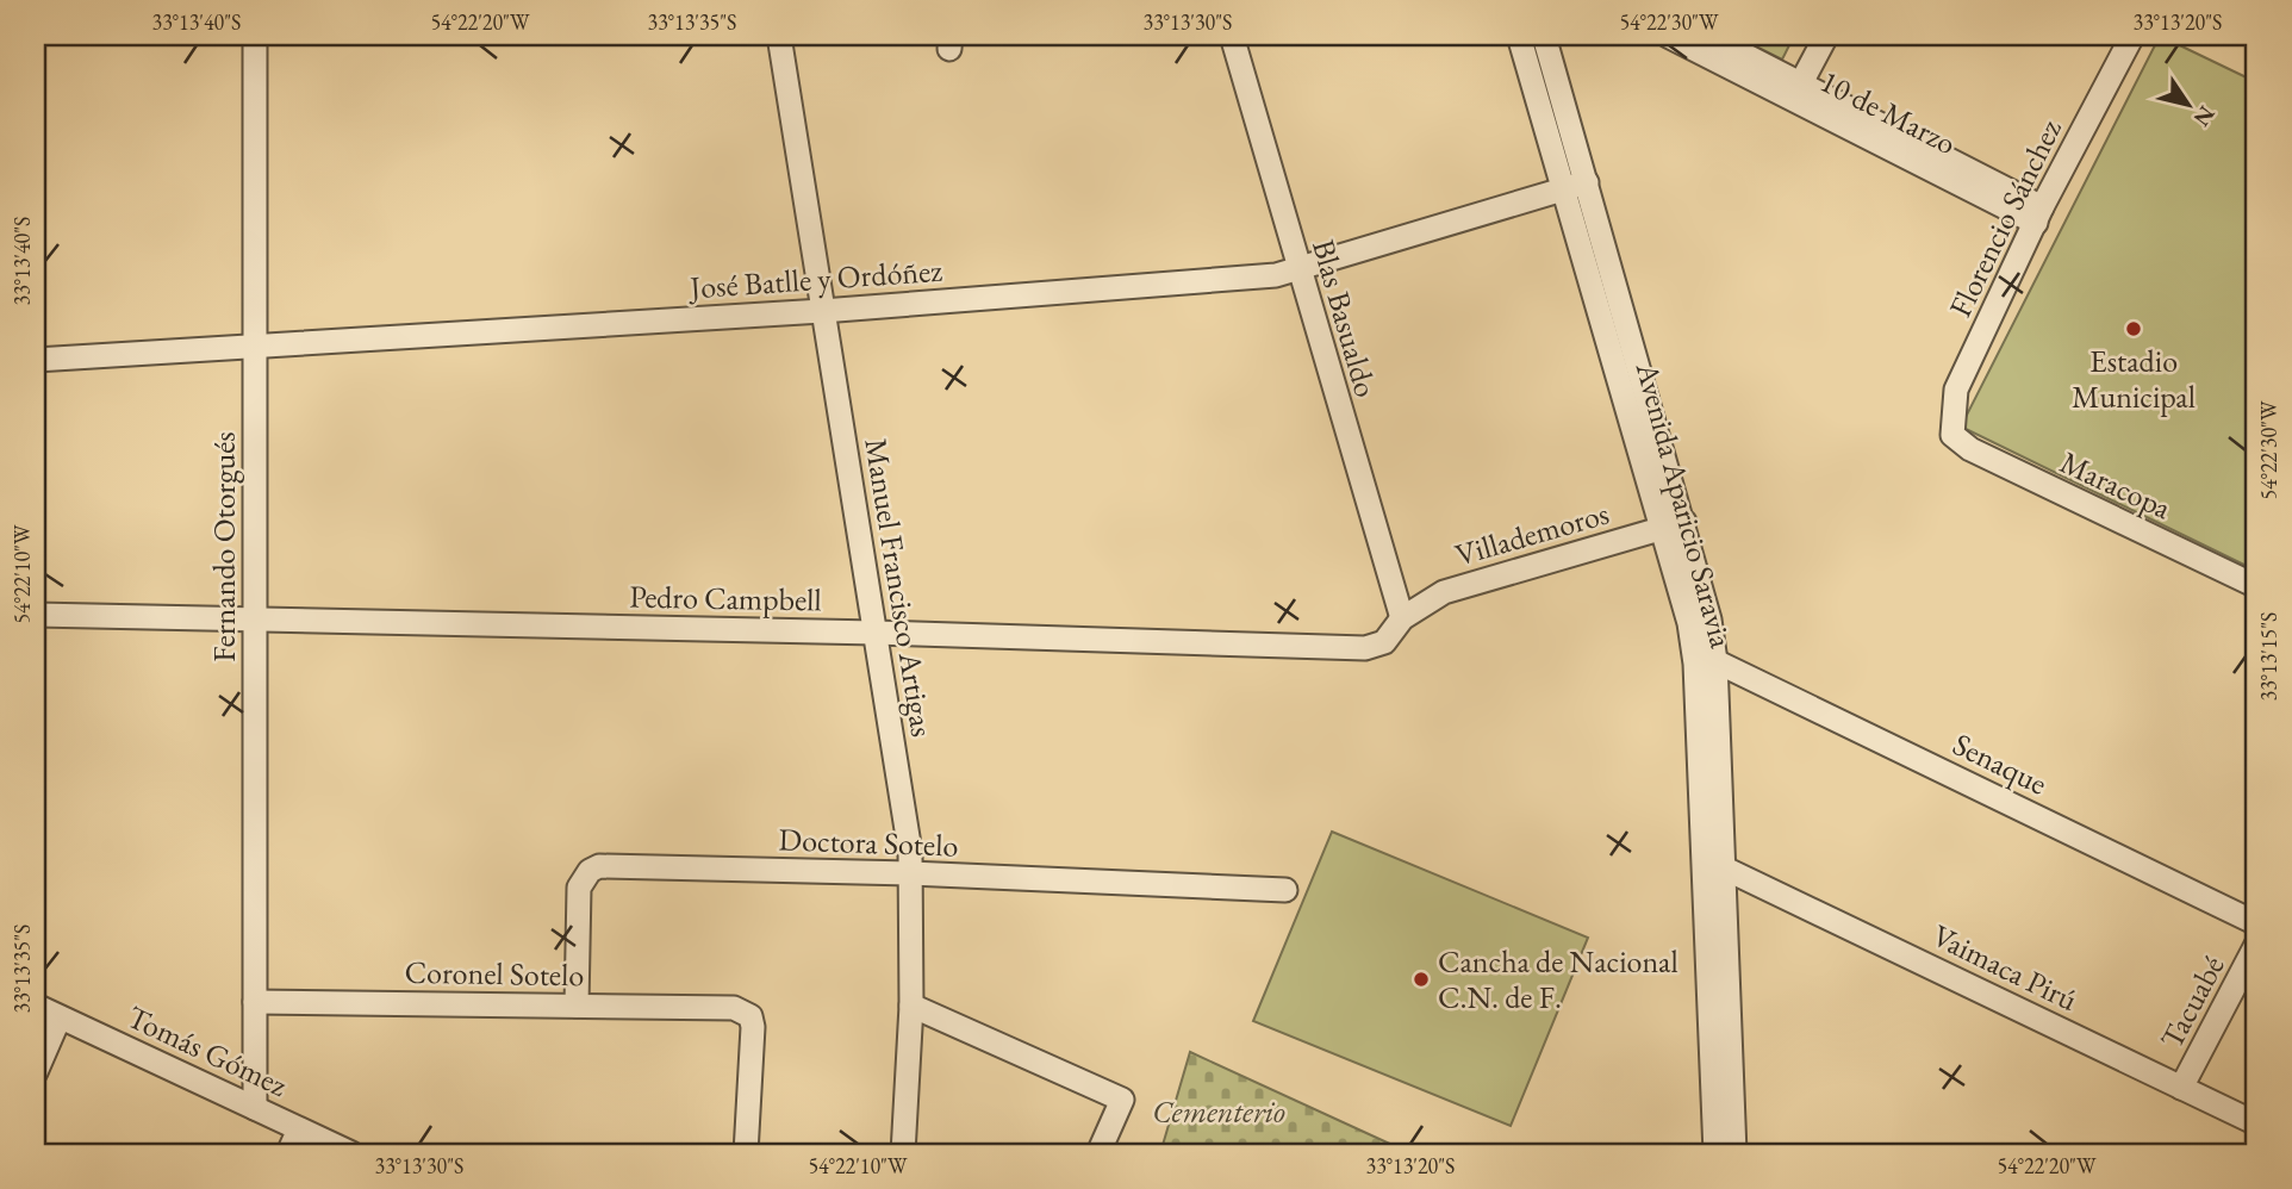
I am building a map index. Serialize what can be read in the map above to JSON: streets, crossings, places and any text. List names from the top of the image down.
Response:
{
  "streets": {
    "street": [
      "10 de Marzo",
      "Florencio Sánchez",
      "José Batlle y Ordóñez",
      "Blas Basualdo",
      "Maracopa",
      "Avenida Aparicio Saravia",
      "Villademoros",
      "Fernando Otorgués",
      "Manuel Francisco Artigas",
      "Pedro Campbell",
      "Senaque",
      "Doctora Sotelo",
      "Vaimaca Pirú",
      "Coronel Sotelo",
      "Tacuabé",
      "Tomás Gómez"
    ]
  },
  "crossings": [
    ["10 de Marzo", "Florencio Sánchez"],
    ["Florencio Sánchez", "Maracopa"],
    ["José Batlle y Ordóñez", "Blas Basualdo"],
    ["José Batlle y Ordóñez", "Avenida Aparicio Saravia"],
    ["José Batlle y Ordóñez", "Fernando Otorgués"],
    ["José Batlle y Ordóñez", "Manuel Francisco Artigas"],
    ["Blas Basualdo", "Villademoros"],
    ["Blas Basualdo", "Pedro Campbell"],
    ["Avenida Aparicio Saravia", "Villademoros"],
    ["Avenida Aparicio Saravia", "Senaque"],
    ["Avenida Aparicio Saravia", "Vaimaca Pirú"],
    ["Villademoros", "Pedro Campbell"],
    ["Fernando Otorgués", "Pedro Campbell"],
    ["Fernando Otorgués", "Coronel Sotelo"],
    ["Fernando Otorgués", "Tomás Gómez"],
    ["Manuel Francisco Artigas", "Pedro Campbell"],
    ["Manuel Francisco Artigas", "Doctora Sotelo"],
    ["Doctora Sotelo", "Coronel Sotelo"],
    ["Vaimaca Pirú", "Tacuabé"]
  ],
  "parks": ["Cementerio"],
  "places": ["Estadio Municipal", "Cancha de Nacional C.N. de F."],
  "north": "bottom right",
  "coordinates": [
    "33°13'40\"S",
    "54°22'20\"W",
    "33°13'35\"S",
    "33°13'30\"S",
    "54°22'30\"W",
    "33°13'20\"S",
    "54°22'10\"W",
    "33°13'15\"S"
  ]
}
